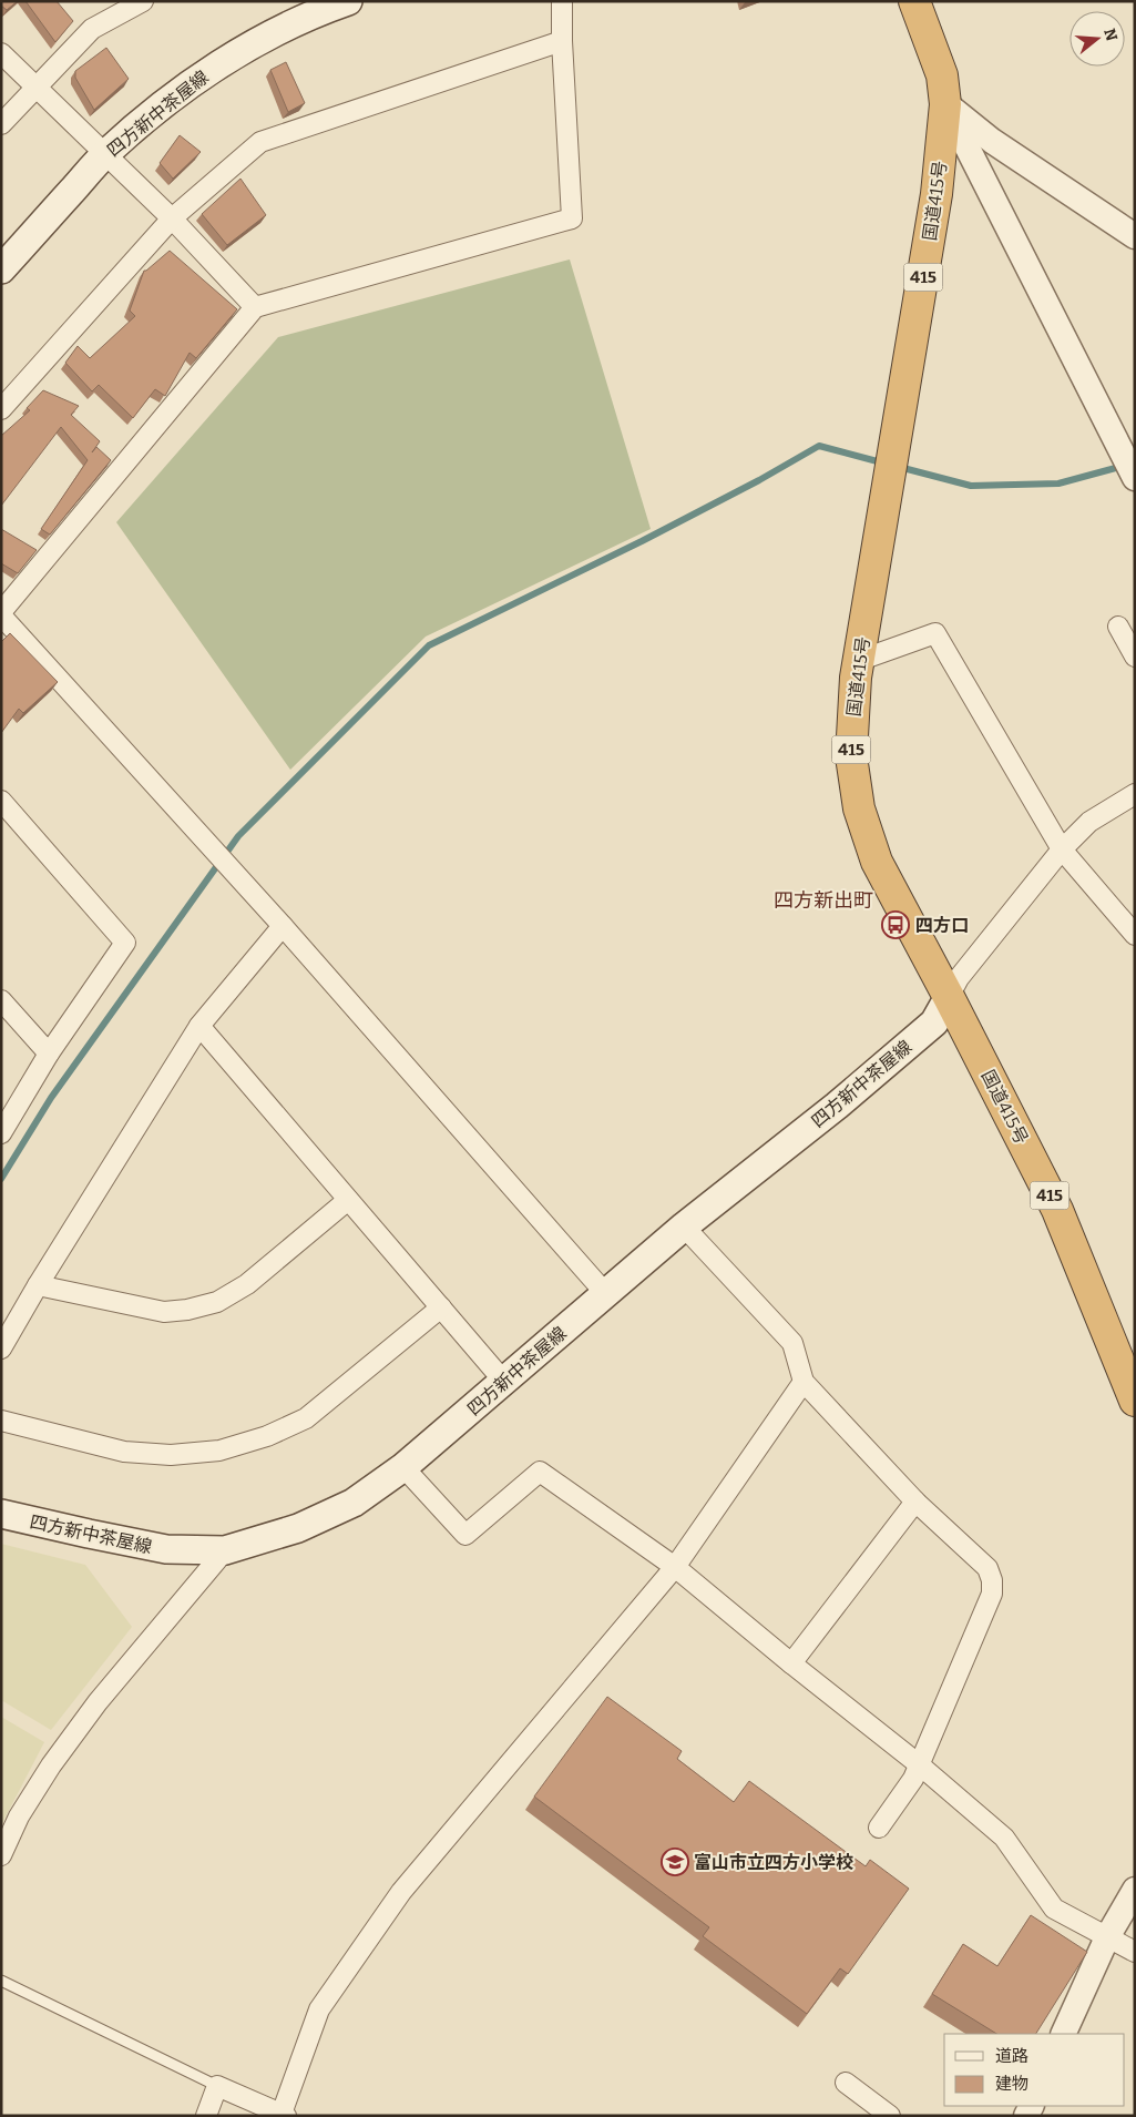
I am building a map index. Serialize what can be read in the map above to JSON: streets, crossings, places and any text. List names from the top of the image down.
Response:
{
  "streets": {
    "highway": ["国道415号", "415"],
    "main road": ["四方新中茶屋線"]
  },
  "crossings": [
    ["四方新中茶屋線", "国道415号"]
  ],
  "districts": ["四方新出町"],
  "places": {
    "bus stop": ["四方口"],
    "school or university": ["富山市立四方小学校"]
  },
  "legend": ["道路", "建物"],
  "north": "right"
}
